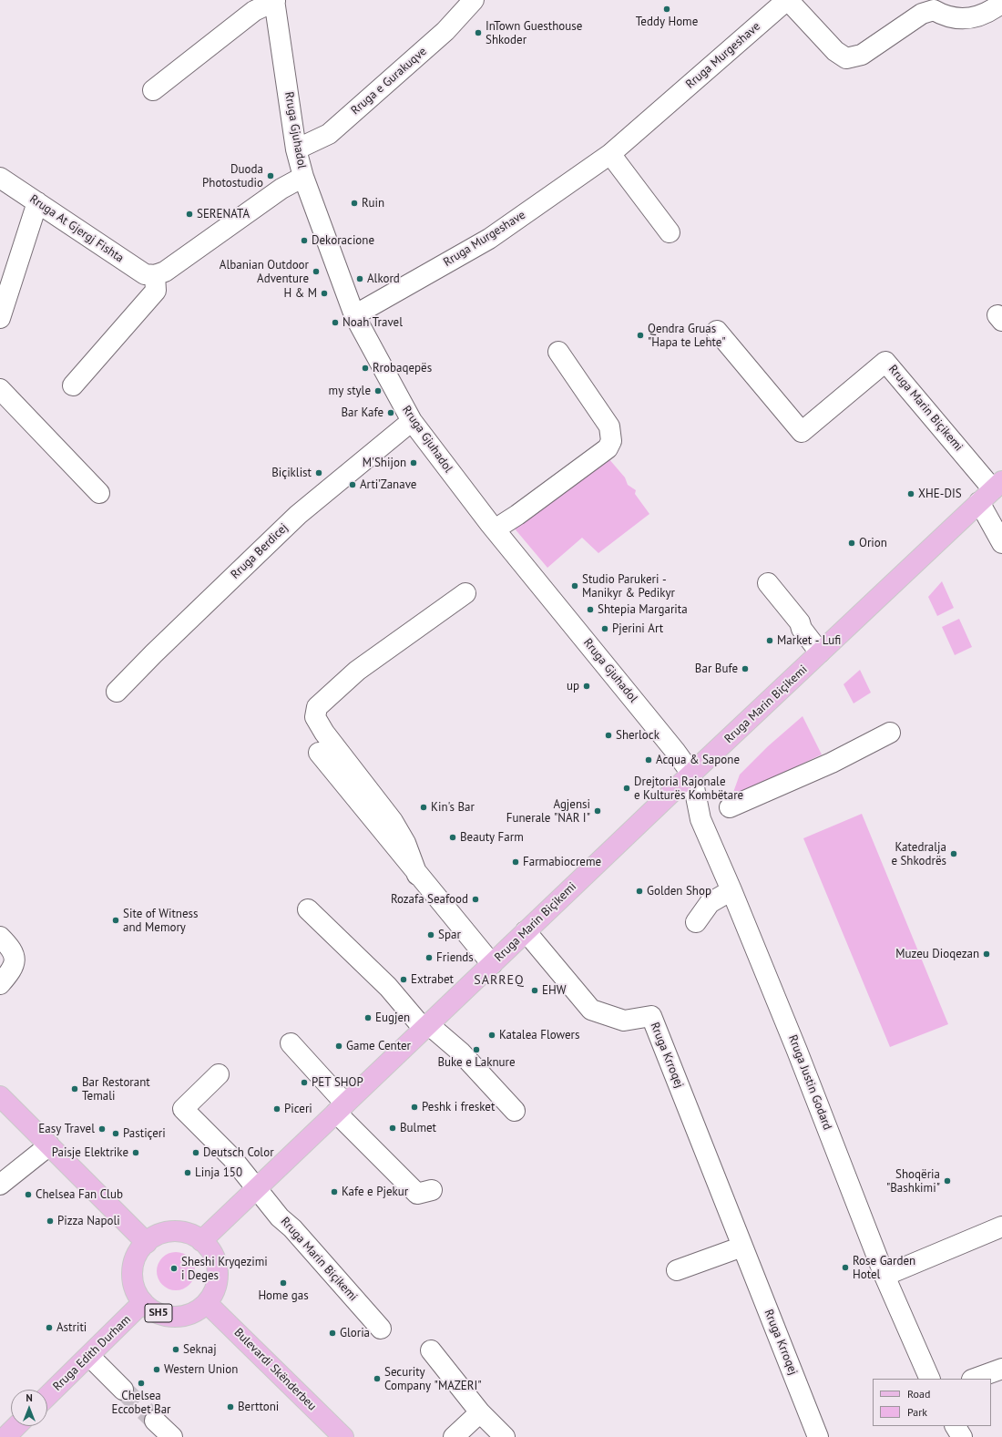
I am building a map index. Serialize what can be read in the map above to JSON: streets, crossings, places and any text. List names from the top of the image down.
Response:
{
  "streets": {
    "main road": [
      "Rruga Marin Biçikemi",
      "SH5",
      "Rruga Edith Durham",
      "Bulevardi Skënderbeu"
    ],
    "street": [
      "Rruga Murgeshave",
      "Rruga e Gurakuqve",
      "Rruga Gjuhadol",
      "Rruga At Gjergj Fishta",
      "Rruga Berdicej",
      "Rruga Krroqej",
      "Rruga Justin Godard"
    ]
  },
  "crossings": [
    ["Rruga Murgeshave", "Rruga Gjuhadol"],
    ["Rruga e Gurakuqve", "Rruga Gjuhadol"],
    ["Rruga Gjuhadol", "Rruga Marin Biçikemi"],
    ["Rruga Gjuhadol", "Rruga Berdicej"],
    ["Rruga Gjuhadol", "Rruga Justin Godard"],
    ["Rruga Marin Biçikemi", "Rruga Krroqej"],
    ["Rruga Marin Biçikemi", "Rruga Justin Godard"],
    ["Rruga Marin Biçikemi", "SH5"],
    ["Rruga Marin Biçikemi", "Rruga Edith Durham"],
    ["Rruga Marin Biçikemi", "Bulevardi Skënderbeu"],
    ["SH5", "Rruga Edith Durham"],
    ["SH5", "Bulevardi Skënderbeu"],
    ["Rruga Edith Durham", "Bulevardi Skënderbeu"]
  ],
  "districts": ["SARREQ"],
  "places": [
    "Teddy Home",
    "InTown Guesthouse Shkoder",
    "Duoda Photostudio",
    "Ruin",
    "SERENATA",
    "Dekoracione",
    "Albanian Outdoor Adventure",
    "Alkord",
    "H & M",
    "Noah Travel",
    "Qendra Gruas \"Hapa te Lehte\"",
    "Rrobaqepës",
    "my style",
    "Bar Kafe",
    "M'Shijon",
    "Biçiklist",
    "Arti’Zanave",
    "XHE-DIS",
    "Orion",
    "Studio Parukeri - Manikyr & Pedikyr",
    "Shtepia Margarita",
    "Pjerini Art",
    "Market - Lufi",
    "Bar Bufe",
    "up",
    "Sherlock",
    "Acqua & Sapone",
    "Drejtoria Rajonale e Kulturës Kombëtare",
    "Kin's Bar",
    "Agjensi Funerale \"NAR I\"",
    "Beauty Farm",
    "Katedralja e Shkodrës",
    "Farmabiocreme",
    "Golden Shop",
    "Rozafa Seafood",
    "Site of Witness and Memory",
    "Spar",
    "Muzeu Dioqezan",
    "Friends",
    "Extrabet",
    "EHW",
    "Eugjen",
    "Katalea Flowers",
    "Game Center",
    "Buke e Laknure",
    "PET SHOP",
    "Bar Restorant Temali",
    "Peshk i fresket",
    "Piceri",
    "Bulmet",
    "Easy Travel",
    "Pastiçeri",
    "Paisje Elektrike",
    "Deutsch Color",
    "Linja 150",
    "Shoqëria \"Bashkimi\"",
    "Kafe e Pjekur",
    "Chelsea Fan Club",
    "Pizza Napoli",
    "Rose Garden Hotel",
    "Sheshi Kryqezimi i Deges",
    "Home gas",
    "Astriti",
    "Gloria",
    "Seknaj",
    "Western Union",
    "Security Company \"MAZERI\"",
    "Chelsea Eccobet Bar",
    "Berttoni"
  ],
  "legend": ["Road", "Park"],
  "north": "top"
}
